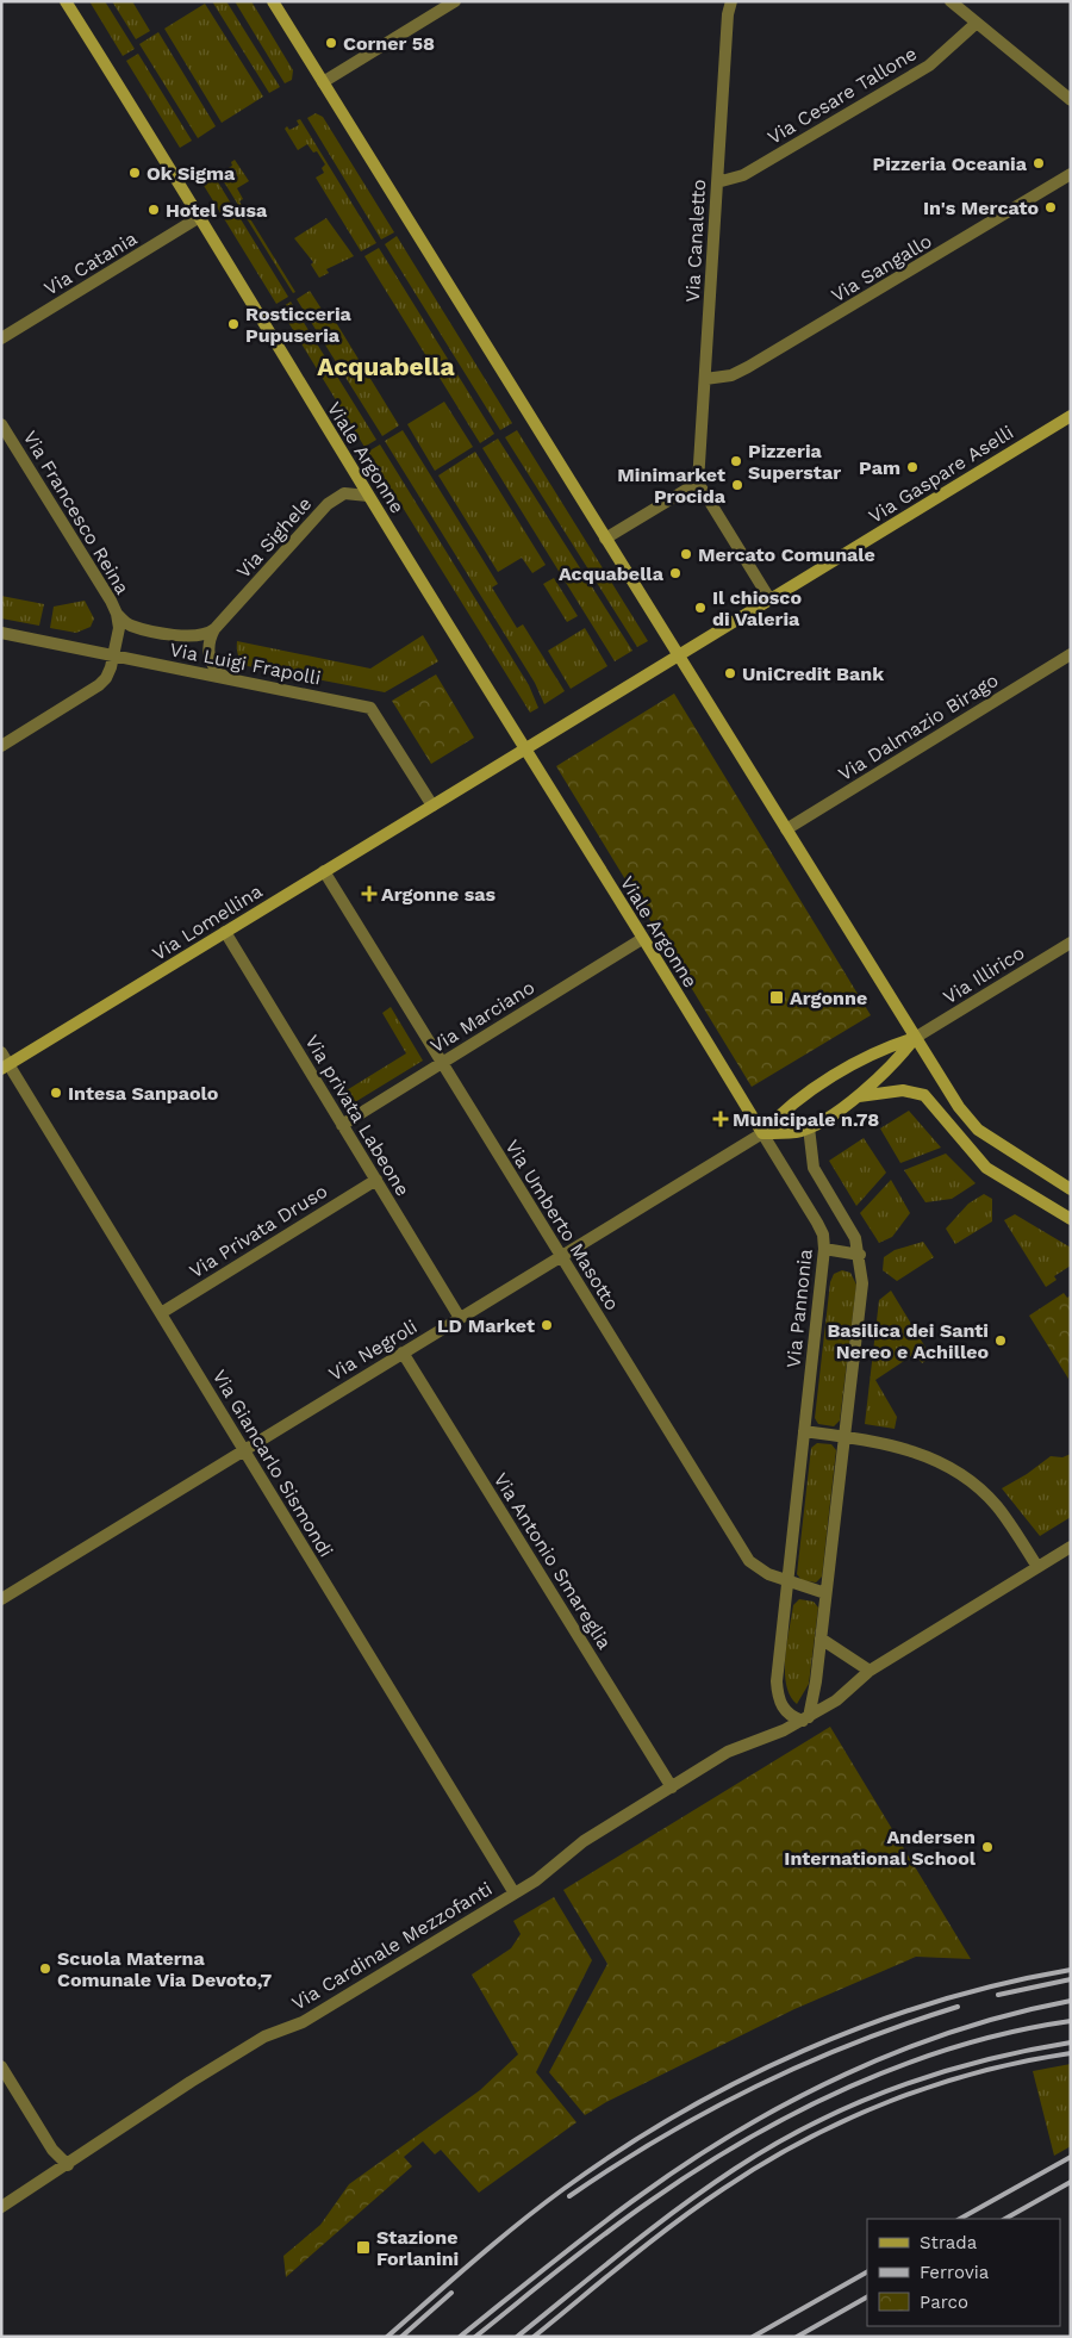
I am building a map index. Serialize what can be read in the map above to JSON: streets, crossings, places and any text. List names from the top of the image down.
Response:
{
  "streets": {
    "street": [
      "Via Cesare Tallone",
      "Via Canaletto",
      "Via Catania",
      "Via Sangallo",
      "Viale Argonne",
      "Via Gaspare Aselli",
      "Via Francesco Reina",
      "Via Sighele",
      "Via Luigi Frapolli",
      "Via Dalmazio Birago",
      "Via Lomellina",
      "Via Illirico",
      "Via Marciano",
      "Via privata Labeone",
      "Via Umberto Masotto",
      "Via Privata Druso",
      "Via Pannonia",
      "Via Negroli",
      "Via Giancarlo Sismondi",
      "Via Antonio Smareglia",
      "Via Cardinale Mezzofanti"
    ]
  },
  "crossings": [
    ["Via Cesare Tallone", "Via Canaletto"],
    ["Via Canaletto", "Via Sangallo"],
    ["Via Catania", "Viale Argonne"],
    ["Viale Argonne", "Via Sighele"],
    ["Viale Argonne", "Via Lomellina"],
    ["Viale Argonne", "Via Marciano"],
    ["Viale Argonne", "Via Pannonia"],
    ["Viale Argonne", "Via Negroli"],
    ["Via Francesco Reina", "Via Luigi Frapolli"],
    ["Via Sighele", "Via Luigi Frapolli"],
    ["Via Luigi Frapolli", "Via Lomellina"],
    ["Via Lomellina", "Via privata Labeone"],
    ["Via Lomellina", "Via Umberto Masotto"],
    ["Via Lomellina", "Via Giancarlo Sismondi"],
    ["Via Marciano", "Via privata Labeone"],
    ["Via Marciano", "Via Umberto Masotto"],
    ["Via privata Labeone", "Via Privata Druso"],
    ["Via privata Labeone", "Via Negroli"],
    ["Via Umberto Masotto", "Via Pannonia"],
    ["Via Umberto Masotto", "Via Negroli"],
    ["Via Privata Druso", "Via Giancarlo Sismondi"],
    ["Via Pannonia", "Via Negroli"],
    ["Via Pannonia", "Via Cardinale Mezzofanti"],
    ["Via Negroli", "Via Giancarlo Sismondi"],
    ["Via Negroli", "Via Antonio Smareglia"],
    ["Via Giancarlo Sismondi", "Via Cardinale Mezzofanti"],
    ["Via Antonio Smareglia", "Via Cardinale Mezzofanti"]
  ],
  "districts": ["Acquabella"],
  "places": {
    "other": [
      "Corner 58",
      "Pizzeria Oceania",
      "Ok Sigma",
      "In's Mercato",
      "Hotel Susa",
      "Rosticceria Pupuseria",
      "Pizzeria Superstar",
      "Pam",
      "Minimarket Procida",
      "Mercato Comunale",
      "Acquabella",
      "Il chiosco di Valeria",
      "UniCredit Bank",
      "Intesa Sanpaolo",
      "LD Market",
      "Basilica dei Santi Nereo e Achilleo",
      "Andersen International School",
      "Scuola Materna Comunale Via Devoto,7"
    ],
    "health": ["Argonne sas", "Municipale n.78"],
    "transit": ["Argonne", "Stazione Forlanini"]
  },
  "legend": ["Strada", "Ferrovia", "Parco"]
}
